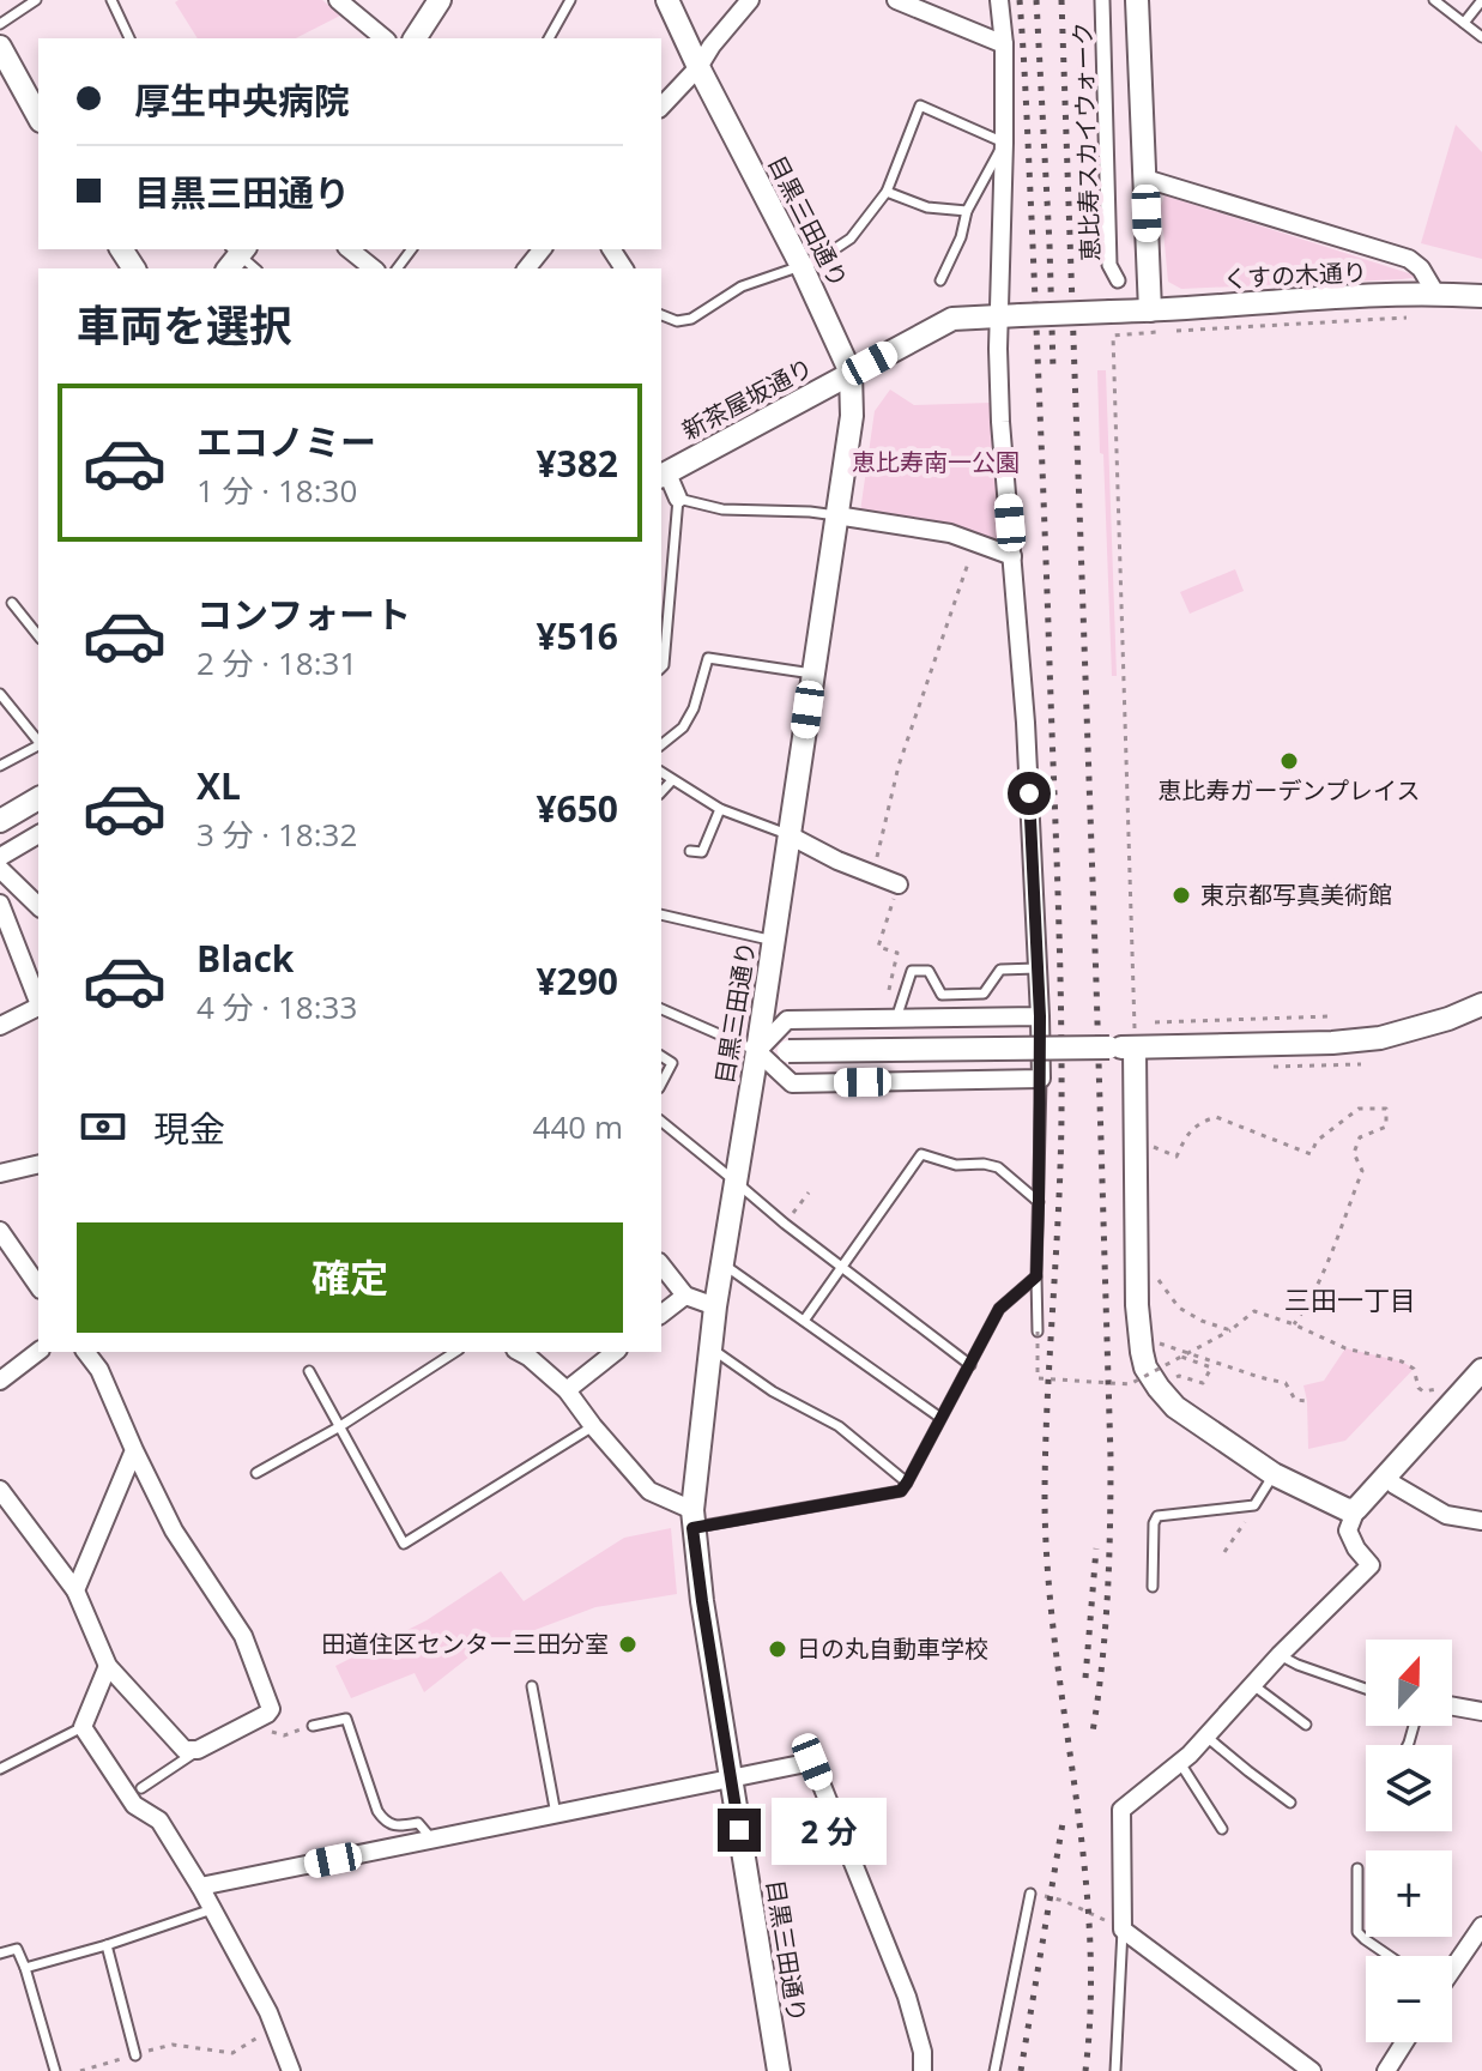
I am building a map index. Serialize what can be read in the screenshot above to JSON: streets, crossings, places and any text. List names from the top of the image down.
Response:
{
  "streets": {
    "street": [
      "恵比寿スカイウォーク",
      "目黒三田通り",
      "くすの木通り",
      "新茶屋坂通り"
    ]
  },
  "crossings": [
    ["目黒三田通り", "新茶屋坂通り"],
    ["くすの木通り", "新茶屋坂通り"]
  ],
  "districts": ["三田一丁目"],
  "parks": ["恵比寿南一公園"],
  "places": [
    "恵比寿ガーデンプレイス",
    "東京都写真美術館",
    "田道住区センター三田分室",
    "日の丸自動車学校"
  ],
  "north": "top",
  "page": {
    "banner": ["厚生中央病院", "目黒三田通り"],
    "heading": "車両を選択",
    "list": [
      {
        "name": "エコノミー",
        "note": "1 分 · 18:30",
        "value": "¥382"
      },
      {
        "name": "コンフォート",
        "note": "2 分 · 18:31",
        "value": "¥516"
      },
      {
        "name": "XL",
        "note": "3 分 · 18:32",
        "value": "¥650"
      },
      {
        "name": "Black",
        "note": "4 分 · 18:33",
        "value": "¥290"
      }
    ],
    "pay": ["現金", "440 m"],
    "buttons": "確定",
    "map_buttons": ["+", "−"],
    "bubble": "2 分"
  }
}
